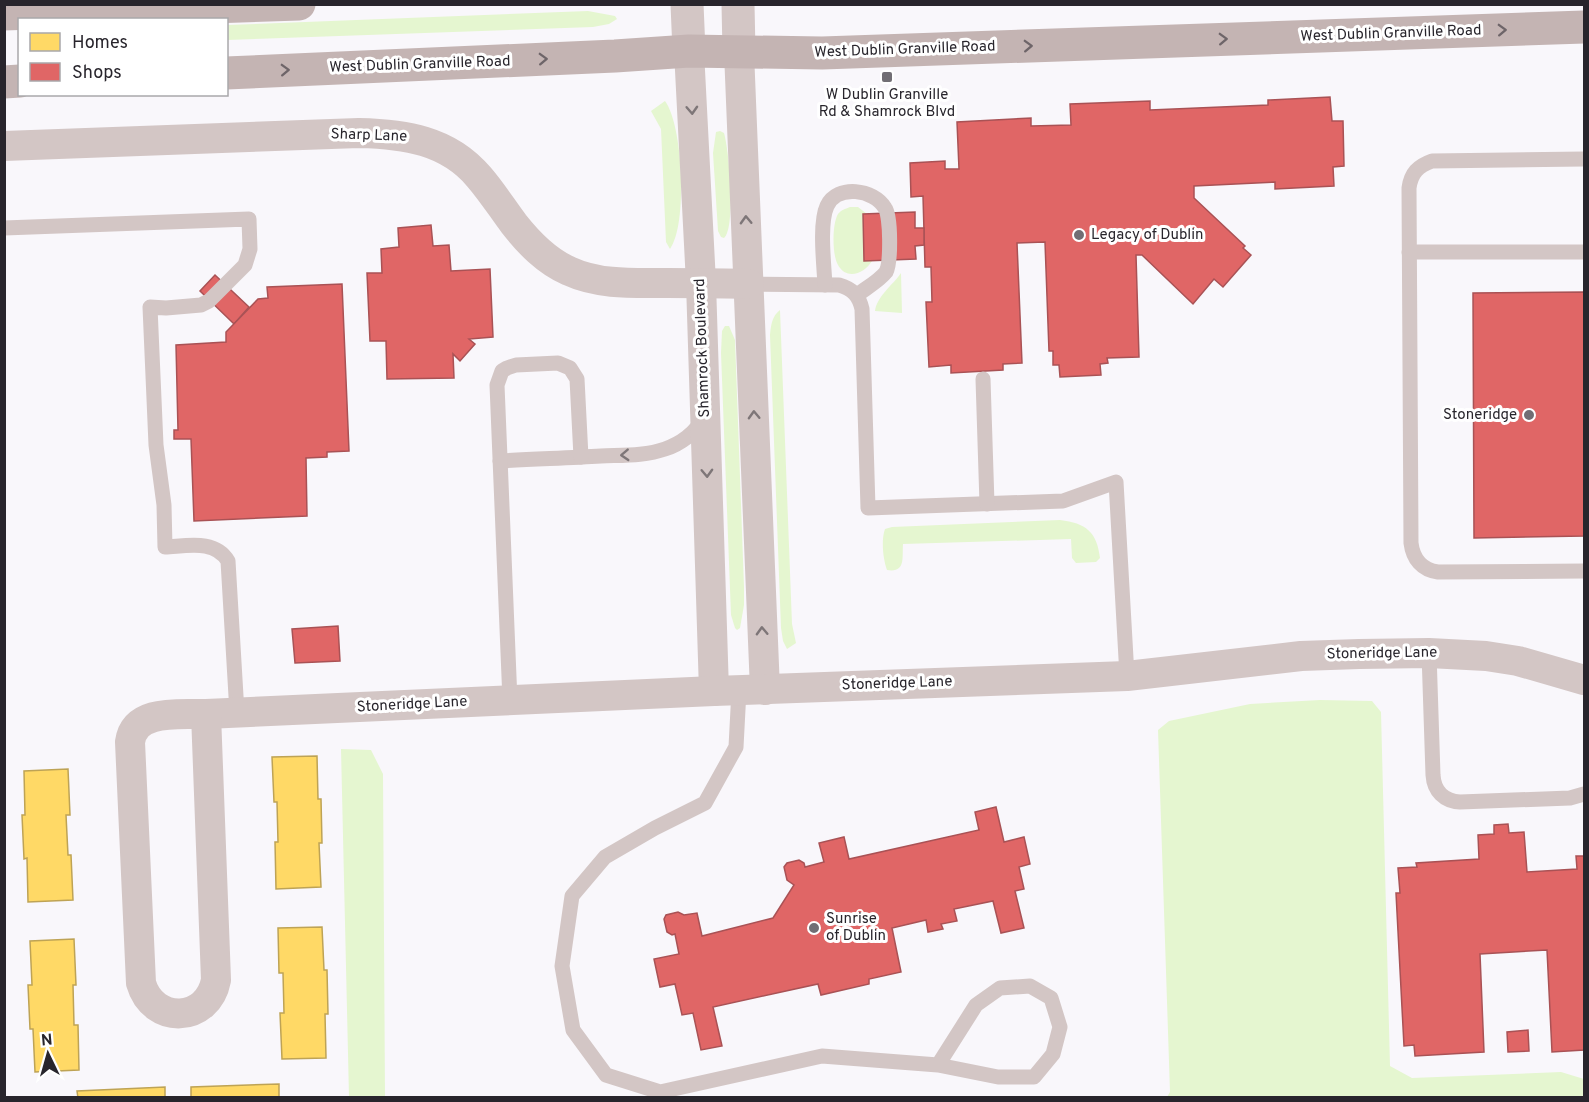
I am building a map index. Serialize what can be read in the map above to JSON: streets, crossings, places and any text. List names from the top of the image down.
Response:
{
  "streets": {
    "main road": ["West Dublin Granville Road"],
    "street": ["Sharp Lane", "Shamrock Boulevard", "Stoneridge Lane"]
  },
  "crossings": [
    ["West Dublin Granville Road", "Shamrock Boulevard"],
    ["Sharp Lane", "Shamrock Boulevard"],
    ["Shamrock Boulevard", "Stoneridge Lane"]
  ],
  "one_way": ["West Dublin Granville Road"],
  "places": {
    "transit": ["W Dublin Granville Rd & Shamrock Blvd"],
    "other": ["Legacy of Dublin", "Stoneridge", "Sunrise of Dublin"]
  },
  "legend": ["Homes", "Shops"],
  "north": "top"
}
